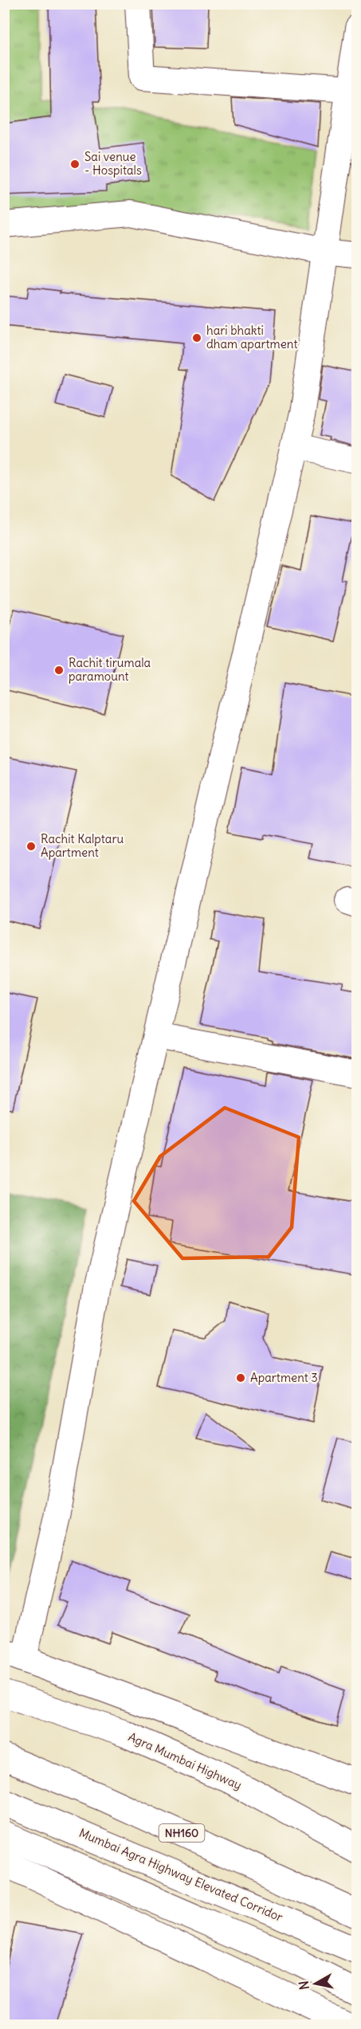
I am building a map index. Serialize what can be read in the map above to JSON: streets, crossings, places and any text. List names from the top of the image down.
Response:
{
  "streets": {
    "main road": ["Agra Mumbai Highway", "NH160", "Mumbai Agra Highway Elevated Corridor"]
  },
  "places": [
    "Sai venue - Hospitals",
    "hari bhakti dham apartment",
    "Rachit tirumala paramount",
    "Rachit Kalptaru Apartment",
    "Apartment 3"
  ],
  "north": "left"
}
